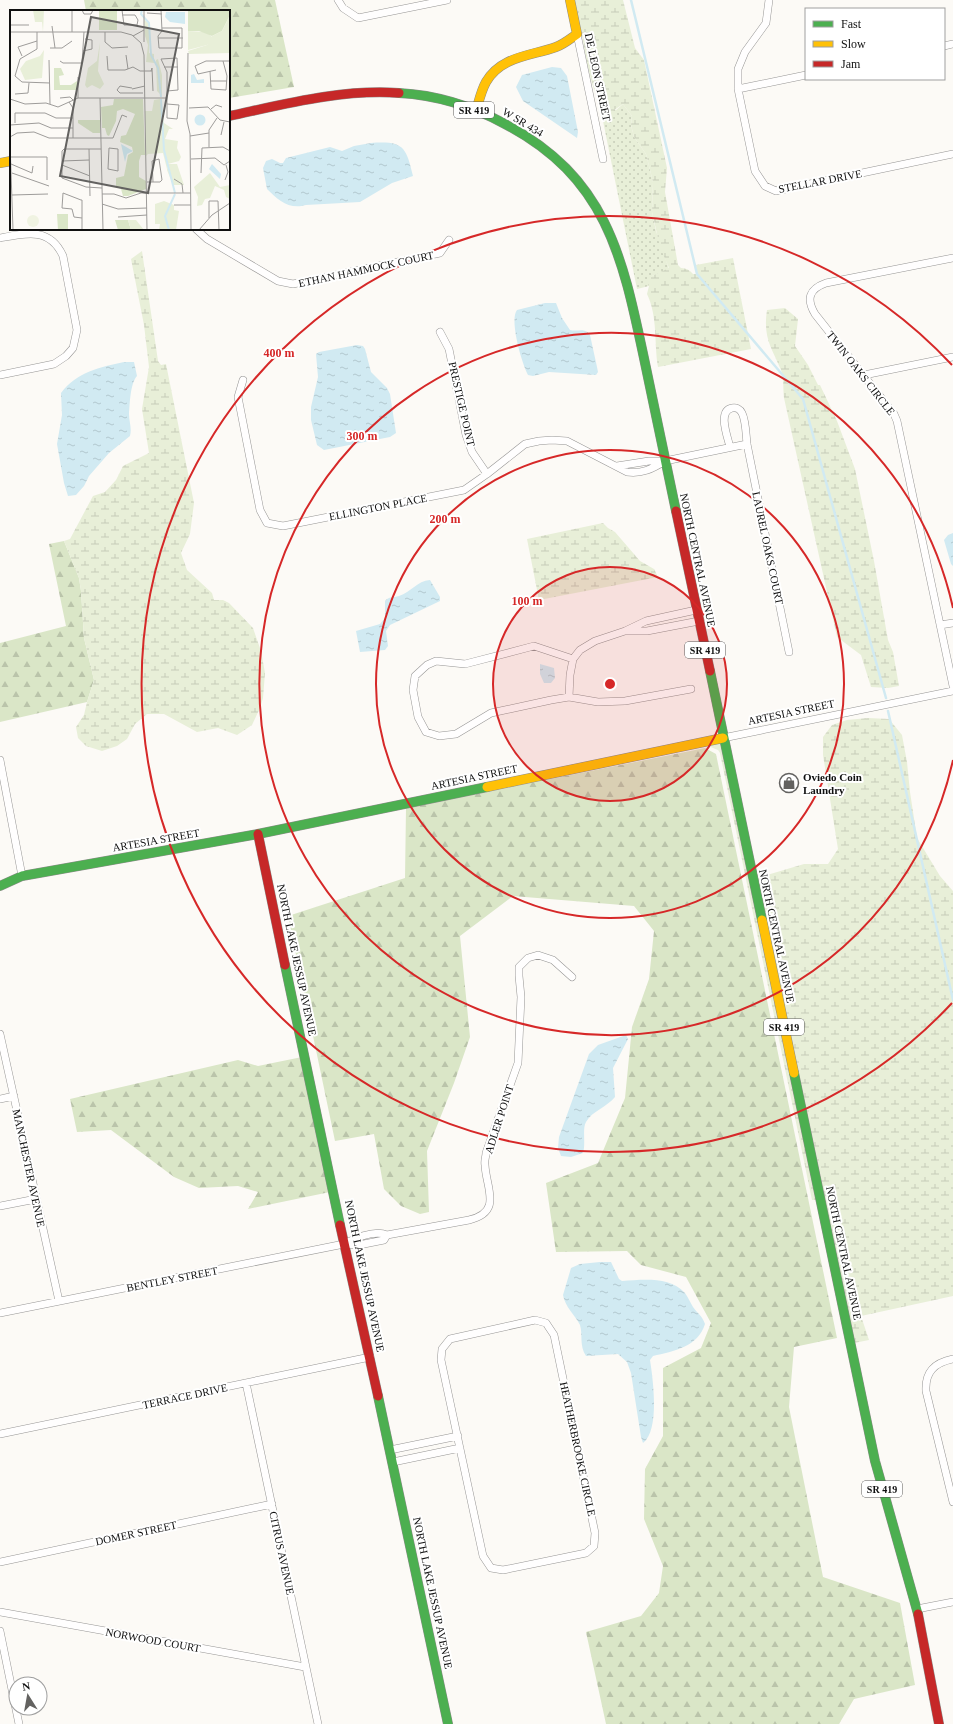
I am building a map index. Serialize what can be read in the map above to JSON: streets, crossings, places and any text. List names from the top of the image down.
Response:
{
  "streets": {
    "main road": [
      "DE LEON STREET",
      "SR 419",
      "W SR 434",
      "NORTH CENTRAL AVENUE",
      "ARTESIA STREET",
      "NORTH LAKE JESSUP AVENUE"
    ],
    "street": [
      "STELLAR DRIVE",
      "ETHAN HAMMOCK COURT",
      "TWIN OAKS CIRCLE",
      "PRESTIGE POINT",
      "ELLINGTON PLACE",
      "LAUREL OAKS COURT",
      "ADLER POINT",
      "MANCHESTER AVENUE",
      "BENTLEY STREET",
      "TERRACE DRIVE",
      "HEATHERBROOKE CIRCLE",
      "DOMER STREET",
      "CITRUS AVENUE",
      "NORWOOD COURT"
    ]
  },
  "crossings": [
    ["W SR 434", "NORTH CENTRAL AVENUE"],
    ["PRESTIGE POINT", "ELLINGTON PLACE"],
    ["ELLINGTON PLACE", "NORTH CENTRAL AVENUE"],
    ["NORTH CENTRAL AVENUE", "ARTESIA STREET"],
    ["ARTESIA STREET", "NORTH LAKE JESSUP AVENUE"],
    ["NORTH LAKE JESSUP AVENUE", "ADLER POINT"],
    ["NORTH LAKE JESSUP AVENUE", "BENTLEY STREET"],
    ["NORTH LAKE JESSUP AVENUE", "TERRACE DRIVE"],
    ["ADLER POINT", "BENTLEY STREET"],
    ["MANCHESTER AVENUE", "BENTLEY STREET"],
    ["TERRACE DRIVE", "CITRUS AVENUE"],
    ["DOMER STREET", "CITRUS AVENUE"],
    ["CITRUS AVENUE", "NORWOOD COURT"]
  ],
  "places": {
    "shop": ["Oviedo Coin Laundry"]
  },
  "legend": ["Fast", "Slow", "Jam"],
  "north": "top",
  "rings": [
    "400 m",
    "300 m",
    "200 m",
    "100 m"
  ]
}
